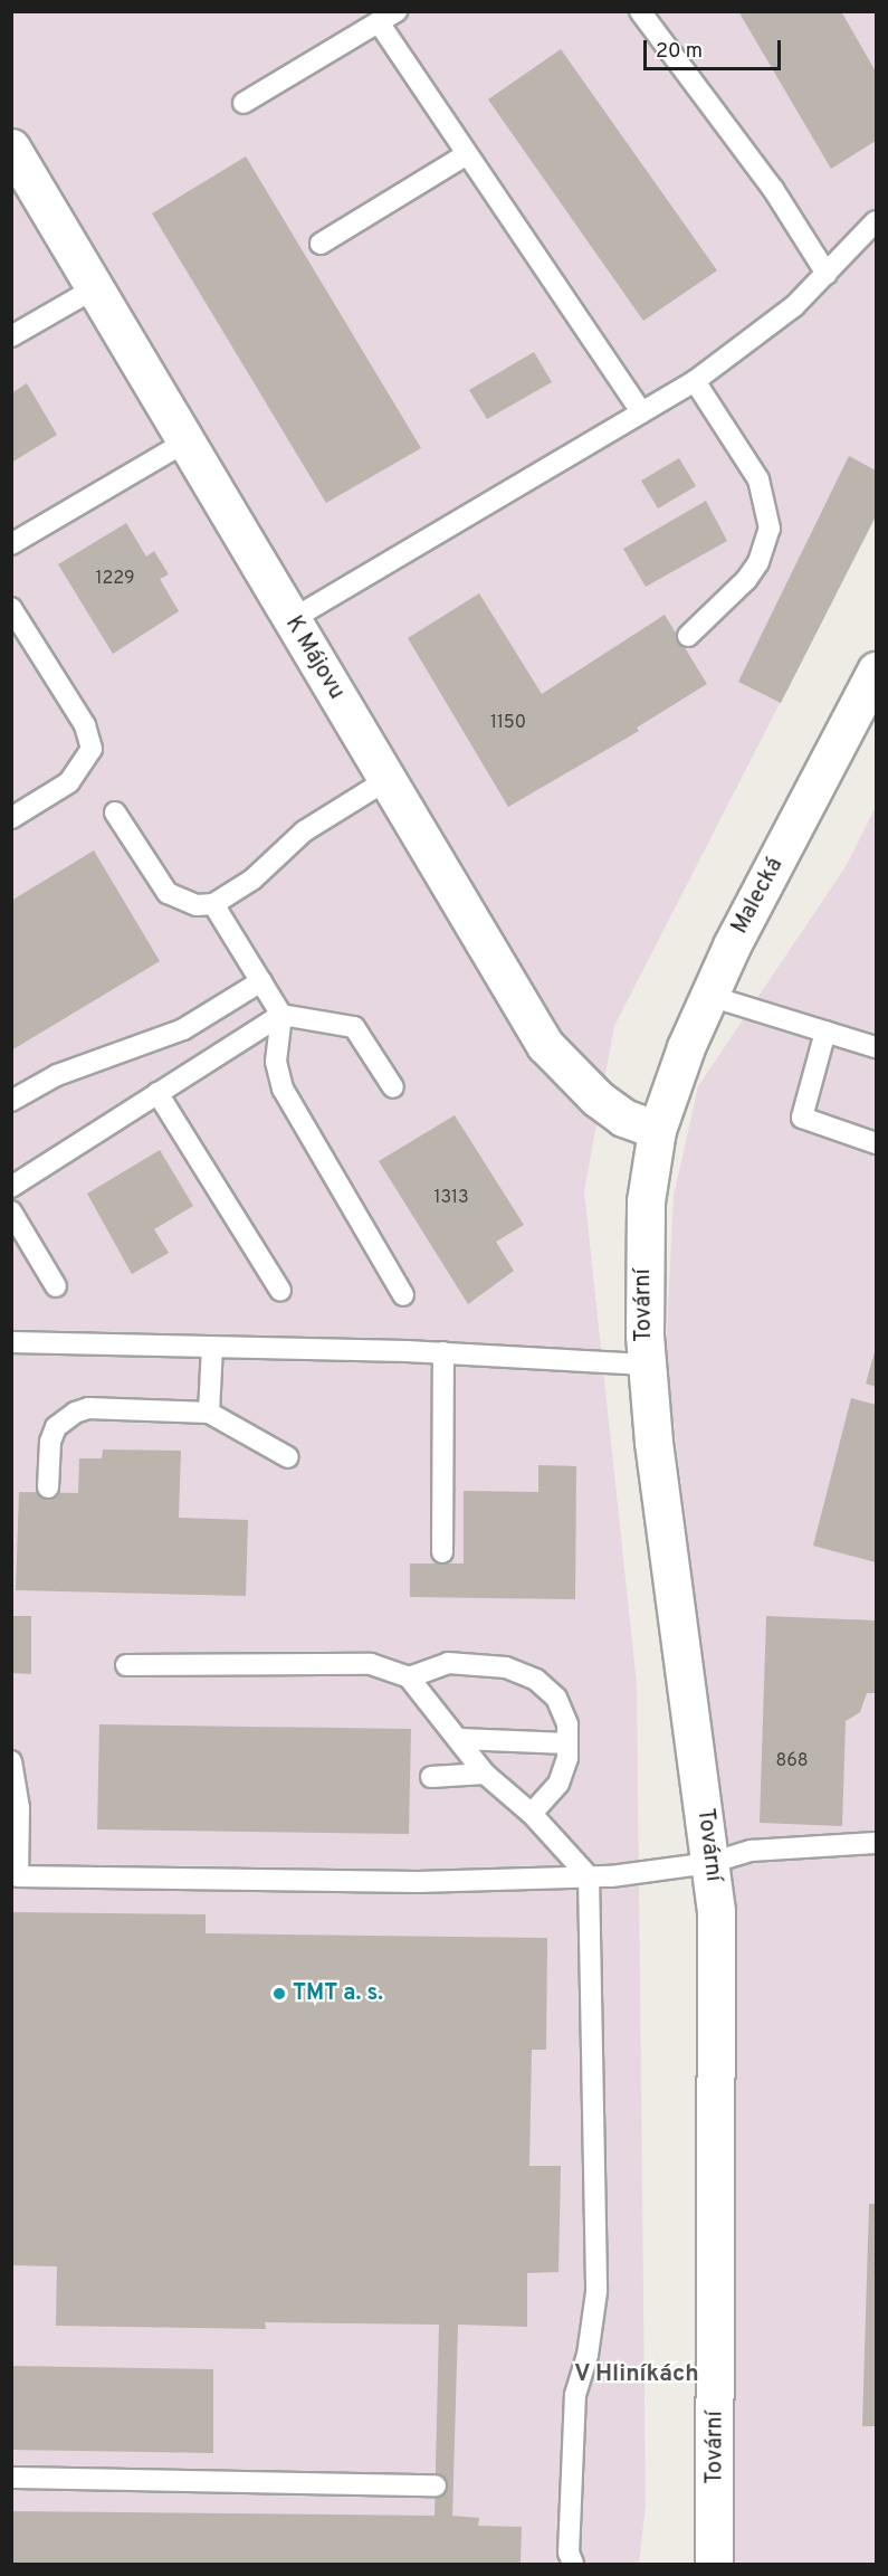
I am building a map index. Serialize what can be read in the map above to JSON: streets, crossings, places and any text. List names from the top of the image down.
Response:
{
  "streets": {
    "street": ["K Májovu", "Malecká", "Tovární"]
  },
  "crossings": [
    ["K Májovu", "Malecká"],
    ["K Májovu", "Tovární"],
    ["Malecká", "Tovární"]
  ],
  "districts": ["V Hliníkách"],
  "places": ["TMT a. s."],
  "house_numbers": [
    "1229",
    "1150",
    "1313",
    "868"
  ],
  "scale_bar": "20 m"
}
